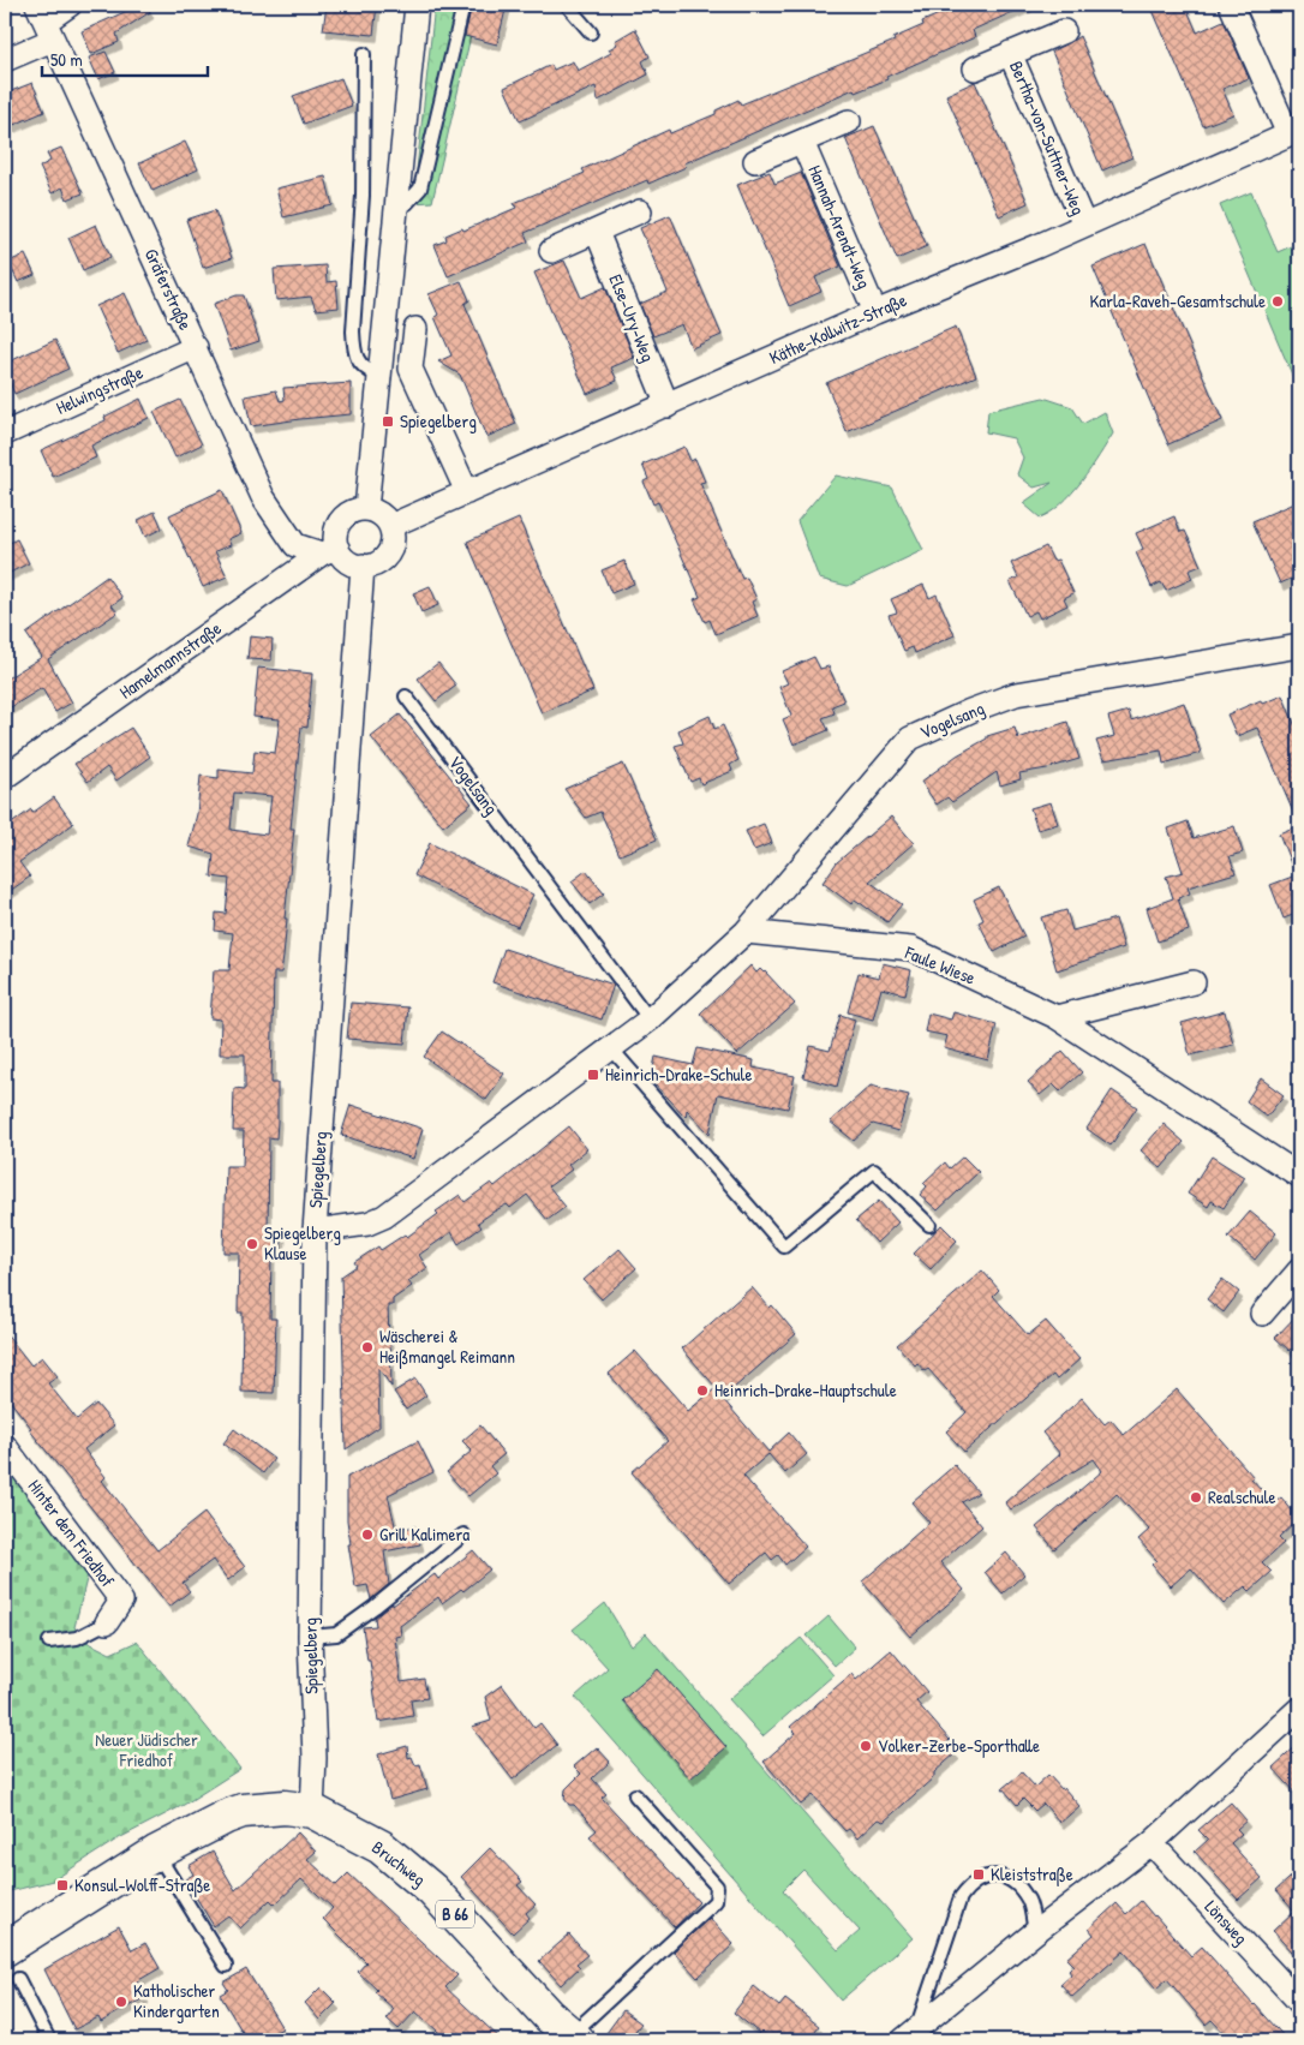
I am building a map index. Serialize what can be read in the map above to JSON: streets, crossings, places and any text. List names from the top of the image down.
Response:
{
  "streets": {
    "main road": ["Bruchweg", "B 66"],
    "street": [
      "Bertha-von-Suttner-Weg",
      "Hannah-Arendt-Weg",
      "Gräferstraße",
      "Else-Ury-Weg",
      "Käthe-Kollwitz-Straße",
      "Helwingstraße",
      "Hamelmannstraße",
      "Vogelsang",
      "Faule Wiese",
      "Spiegelberg",
      "Hinter dem Friedhof",
      "Lönsweg"
    ]
  },
  "crossings": [
    ["Bertha-von-Suttner-Weg", "Käthe-Kollwitz-Straße"],
    ["Hannah-Arendt-Weg", "Käthe-Kollwitz-Straße"],
    ["Gräferstraße", "Käthe-Kollwitz-Straße"],
    ["Gräferstraße", "Helwingstraße"],
    ["Gräferstraße", "Hamelmannstraße"],
    ["Gräferstraße", "Spiegelberg"],
    ["Else-Ury-Weg", "Käthe-Kollwitz-Straße"],
    ["Käthe-Kollwitz-Straße", "Hamelmannstraße"],
    ["Käthe-Kollwitz-Straße", "Spiegelberg"],
    ["Hamelmannstraße", "Spiegelberg"],
    ["Vogelsang", "Faule Wiese"],
    ["Vogelsang", "Spiegelberg"],
    ["Spiegelberg", "Bruchweg"],
    ["Bruchweg", "B 66"]
  ],
  "parks": ["Neuer Jüdischer Friedhof"],
  "places": {
    "other": [
      "Karla-Raveh-Gesamtschule",
      "Spiegelberg Klause",
      "Wäscherei & Heißmangel Reimann",
      "Heinrich-Drake-Hauptschule",
      "Realschule",
      "Grill Kalimera",
      "Volker-Zerbe-Sporthalle",
      "Katholischer Kindergarten"
    ],
    "transit": [
      "Spiegelberg",
      "Heinrich-Drake-Schule",
      "Kleiststraße",
      "Konsul-Wolff-Straße"
    ]
  },
  "scale_bar": "50 m"
}
